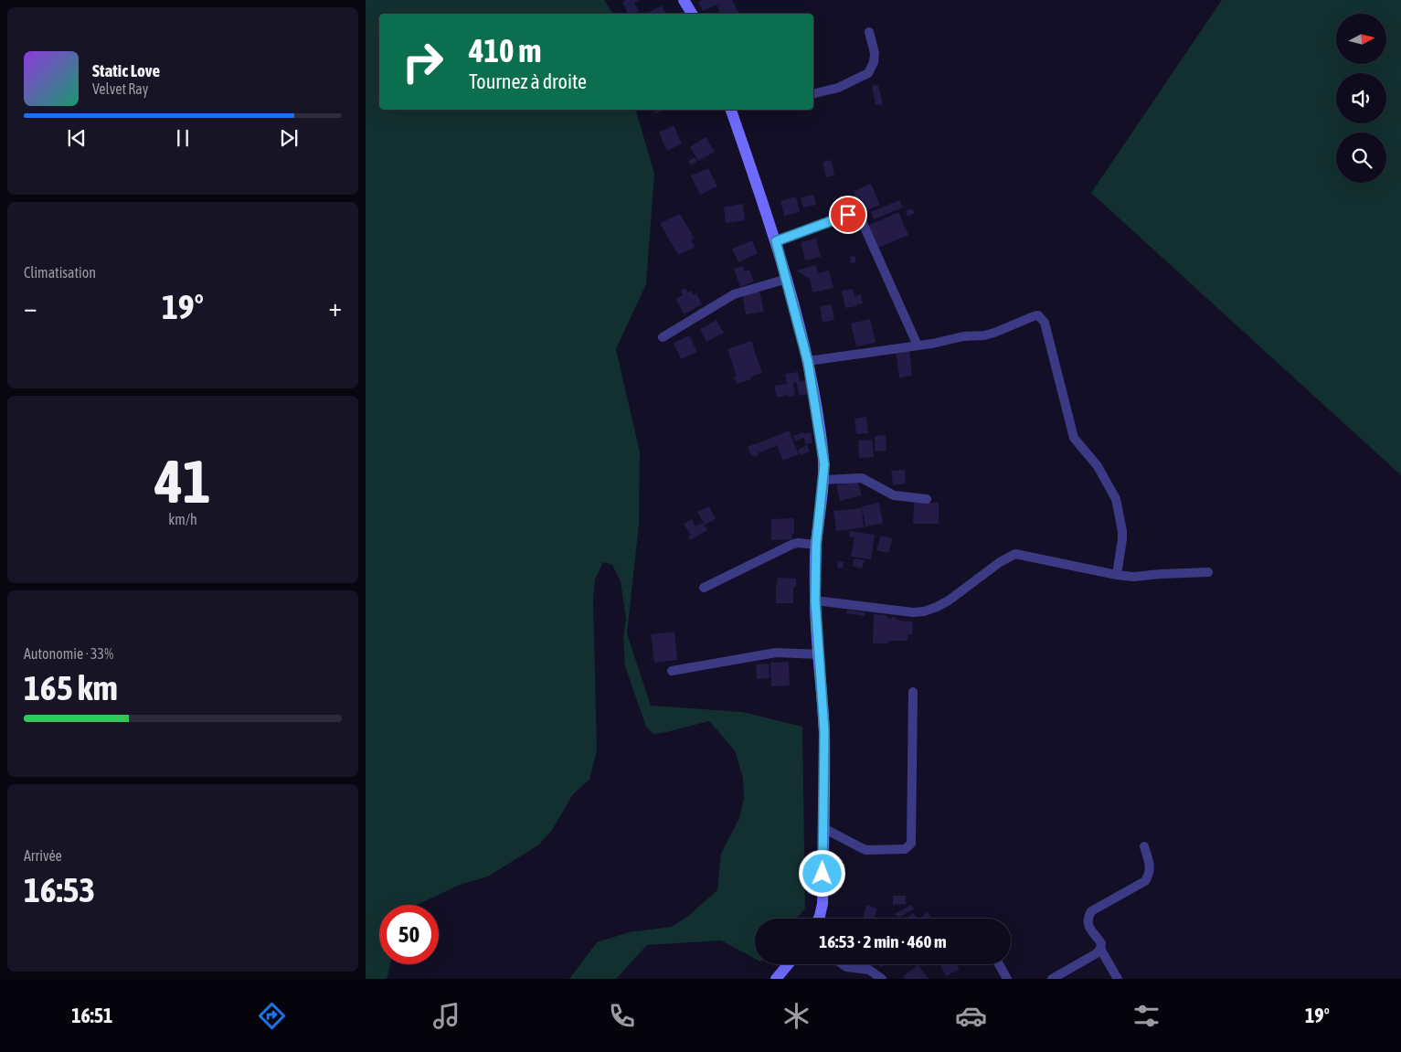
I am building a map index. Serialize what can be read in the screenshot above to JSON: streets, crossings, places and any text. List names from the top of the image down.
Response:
{
  "north": "right",
  "page": {
    "turn": ["410 m", "Tournez à droite"],
    "song": ["Static Love", "Velvet Ray"],
    "tile": [
      "Climatisation",
      ["41", "km/h"],
      ["Autonomie · 33%", "165 km"],
      ["Arrivée", "16:53"]
    ],
    "heat": ["−", "19°", "+"],
    "limit": "50",
    "trip": "16:53 · 2 min · 460 m",
    "tabs": ["16:51", "19°"]
  }
}
